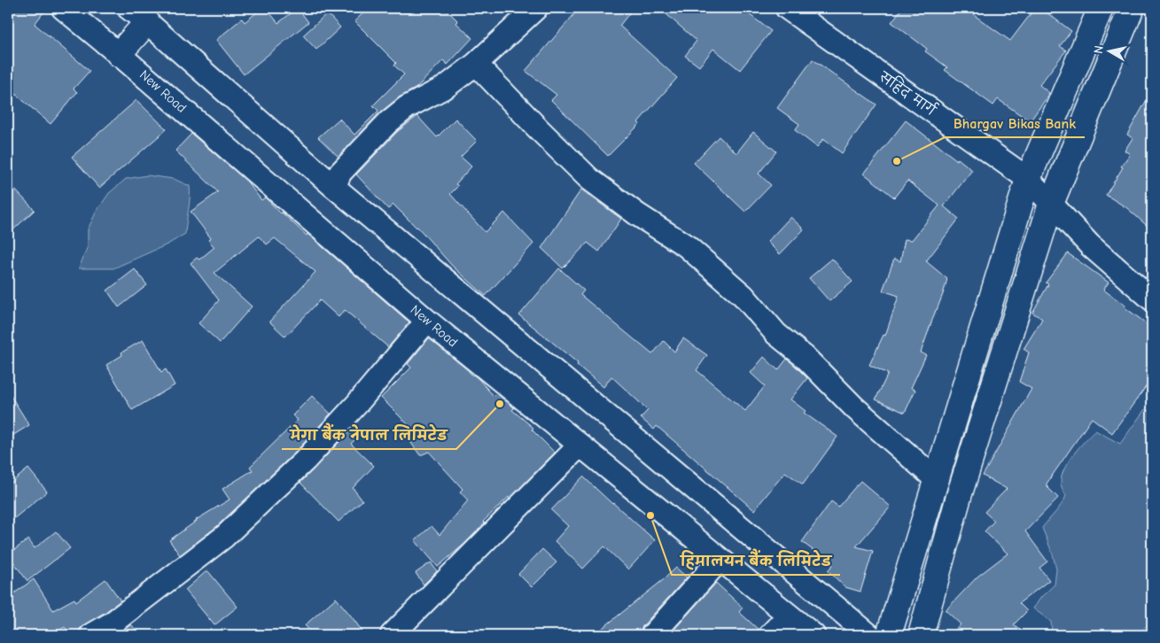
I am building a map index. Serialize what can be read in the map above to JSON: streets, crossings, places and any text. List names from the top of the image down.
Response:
{
  "streets": {
    "street": ["New Road", "सहिद मार्ग"]
  },
  "places": ["Bhargav Bikas Bank", "मेगा बैंक नेपाल लिमिटेड", "हिमालयन बैंक लिमिटेड"],
  "north": "left"
}
